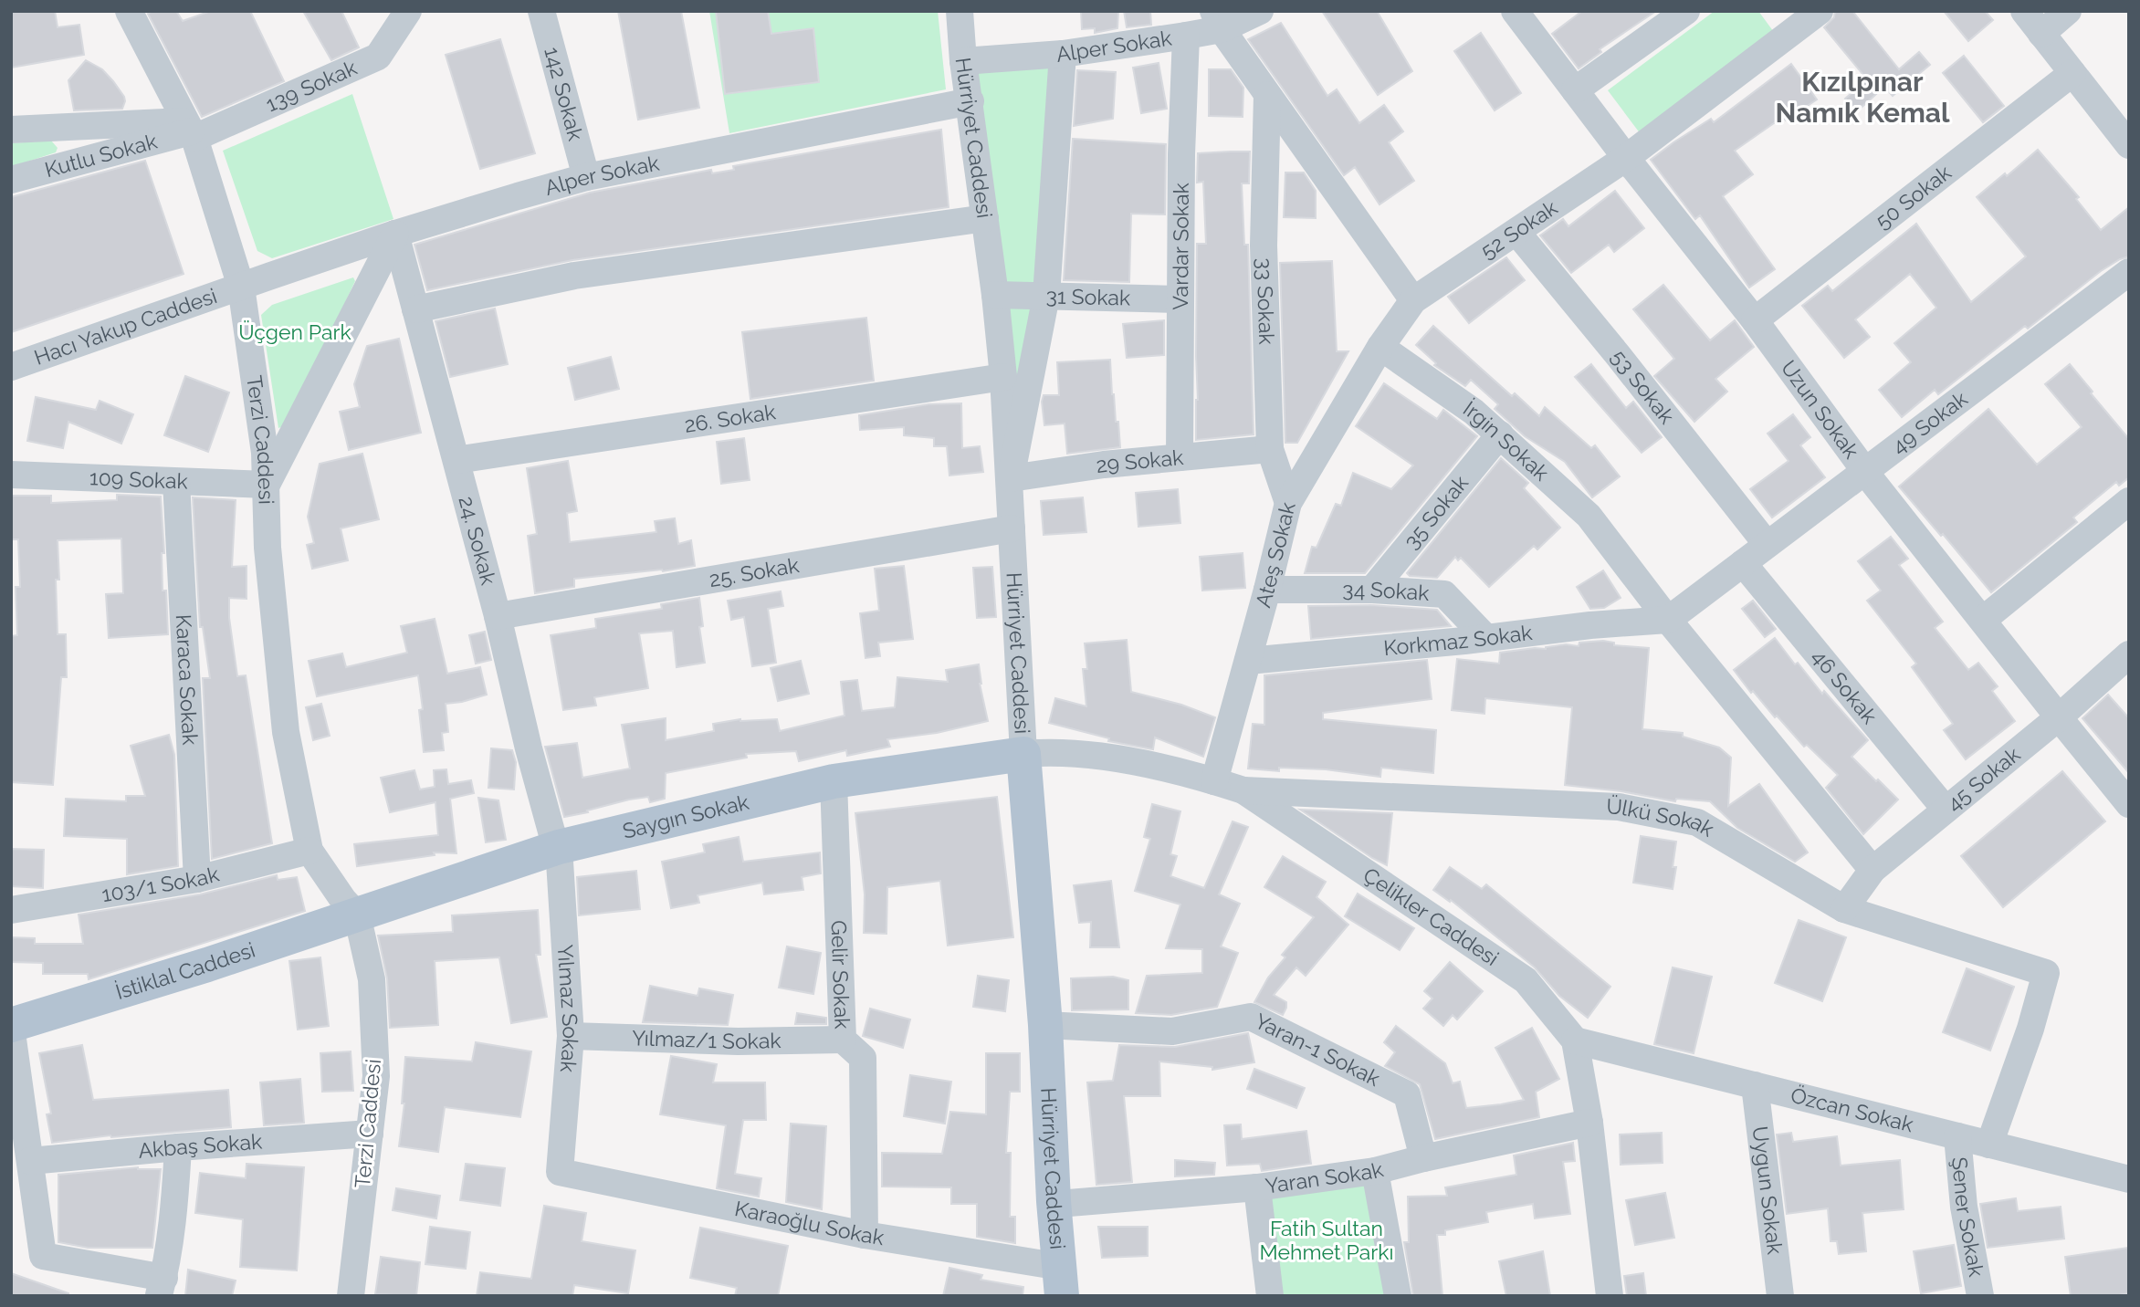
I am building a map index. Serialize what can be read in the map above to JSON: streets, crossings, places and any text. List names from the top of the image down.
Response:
{
  "streets": {
    "main road": ["Hürriyet Caddesi", "Saygın Sokak", "İstiklal Caddesi"],
    "street": [
      "Alper Sokak",
      "139 Sokak",
      "142 Sokak",
      "Kutlu Sokak",
      "50 Sokak",
      "52 Sokak",
      "Vardar Sokak",
      "31 Sokak",
      "33 Sokak",
      "Hacı Yakup Caddesi",
      "53 Sokak",
      "Uzun Sokak",
      "26. Sokak",
      "49 Sokak",
      "Terzi Caddesi",
      "İrgin Sokak",
      "29 Sokak",
      "109 Sokak",
      "35 Sokak",
      "24. Sokak",
      "Ateş Sokak",
      "25. Sokak",
      "34 Sokak",
      "Korkmaz Sokak",
      "Karaca Sokak",
      "46 Sokak",
      "45 Sokak",
      "Ülkü Sokak",
      "103/1 Sokak",
      "Çelikler Caddesi",
      "Gelir Sokak",
      "Yılmaz Sokak",
      "Yılmaz/1 Sokak",
      "Yaran-1 Sokak",
      "Özcan Sokak",
      "Akbaş Sokak",
      "Yaran Sokak",
      "Uygun Sokak",
      "Şener Sokak",
      "Karaoğlu Sokak"
    ]
  },
  "crossings": [
    ["Alper Sokak", "142 Sokak"],
    ["Alper Sokak", "Hürriyet Caddesi"],
    ["Alper Sokak", "Vardar Sokak"],
    ["Alper Sokak", "Hacı Yakup Caddesi"],
    ["Alper Sokak", "Terzi Caddesi"],
    ["Alper Sokak", "24. Sokak"],
    ["139 Sokak", "Kutlu Sokak"],
    ["139 Sokak", "Terzi Caddesi"],
    ["Hürriyet Caddesi", "31 Sokak"],
    ["Hürriyet Caddesi", "26. Sokak"],
    ["Hürriyet Caddesi", "29 Sokak"],
    ["Hürriyet Caddesi", "25. Sokak"],
    ["Hürriyet Caddesi", "Saygın Sokak"],
    ["Hürriyet Caddesi", "Çelikler Caddesi"],
    ["Hürriyet Caddesi", "Yaran-1 Sokak"],
    ["Hürriyet Caddesi", "Yaran Sokak"],
    ["Hürriyet Caddesi", "Karaoğlu Sokak"],
    ["Kutlu Sokak", "Terzi Caddesi"],
    ["50 Sokak", "Uzun Sokak"],
    ["52 Sokak", "53 Sokak"],
    ["52 Sokak", "Uzun Sokak"],
    ["Vardar Sokak", "31 Sokak"],
    ["Vardar Sokak", "29 Sokak"],
    ["33 Sokak", "29 Sokak"],
    ["33 Sokak", "Ateş Sokak"],
    ["Hacı Yakup Caddesi", "Terzi Caddesi"],
    ["53 Sokak", "49 Sokak"],
    ["Uzun Sokak", "49 Sokak"],
    ["Uzun Sokak", "45 Sokak"],
    ["26. Sokak", "24. Sokak"],
    ["49 Sokak", "İrgin Sokak"],
    ["49 Sokak", "Korkmaz Sokak"],
    ["49 Sokak", "46 Sokak"],
    ["Terzi Caddesi", "109 Sokak"],
    ["Terzi Caddesi", "Saygın Sokak"],
    ["Terzi Caddesi", "103/1 Sokak"],
    ["Terzi Caddesi", "İstiklal Caddesi"],
    ["Terzi Caddesi", "Akbaş Sokak"],
    ["İrgin Sokak", "35 Sokak"],
    ["İrgin Sokak", "Ateş Sokak"],
    ["İrgin Sokak", "Korkmaz Sokak"],
    ["İrgin Sokak", "45 Sokak"],
    ["109 Sokak", "Karaca Sokak"],
    ["35 Sokak", "34 Sokak"],
    ["24. Sokak", "25. Sokak"],
    ["24. Sokak", "Saygın Sokak"],
    ["24. Sokak", "Yılmaz Sokak"],
    ["Ateş Sokak", "34 Sokak"],
    ["Ateş Sokak", "Korkmaz Sokak"],
    ["Ateş Sokak", "Çelikler Caddesi"],
    ["34 Sokak", "Korkmaz Sokak"],
    ["Karaca Sokak", "103/1 Sokak"],
    ["46 Sokak", "45 Sokak"],
    ["45 Sokak", "Ülkü Sokak"],
    ["Saygın Sokak", "Çelikler Caddesi"],
    ["Saygın Sokak", "İstiklal Caddesi"],
    ["Saygın Sokak", "Gelir Sokak"],
    ["Saygın Sokak", "Yılmaz Sokak"],
    ["Ülkü Sokak", "Çelikler Caddesi"],
    ["Ülkü Sokak", "Özcan Sokak"],
    ["Çelikler Caddesi", "Özcan Sokak"],
    ["Çelikler Caddesi", "Yaran Sokak"],
    ["Gelir Sokak", "Yılmaz/1 Sokak"],
    ["Gelir Sokak", "Karaoğlu Sokak"],
    ["Yılmaz Sokak", "Yılmaz/1 Sokak"],
    ["Yılmaz Sokak", "Karaoğlu Sokak"],
    ["Yaran-1 Sokak", "Yaran Sokak"],
    ["Özcan Sokak", "Uygun Sokak"],
    ["Özcan Sokak", "Şener Sokak"]
  ],
  "districts": ["Kızılpınar Namık Kemal"],
  "parks": ["Üçgen Park", "Fatih Sultan Mehmet Parkı"]
}
